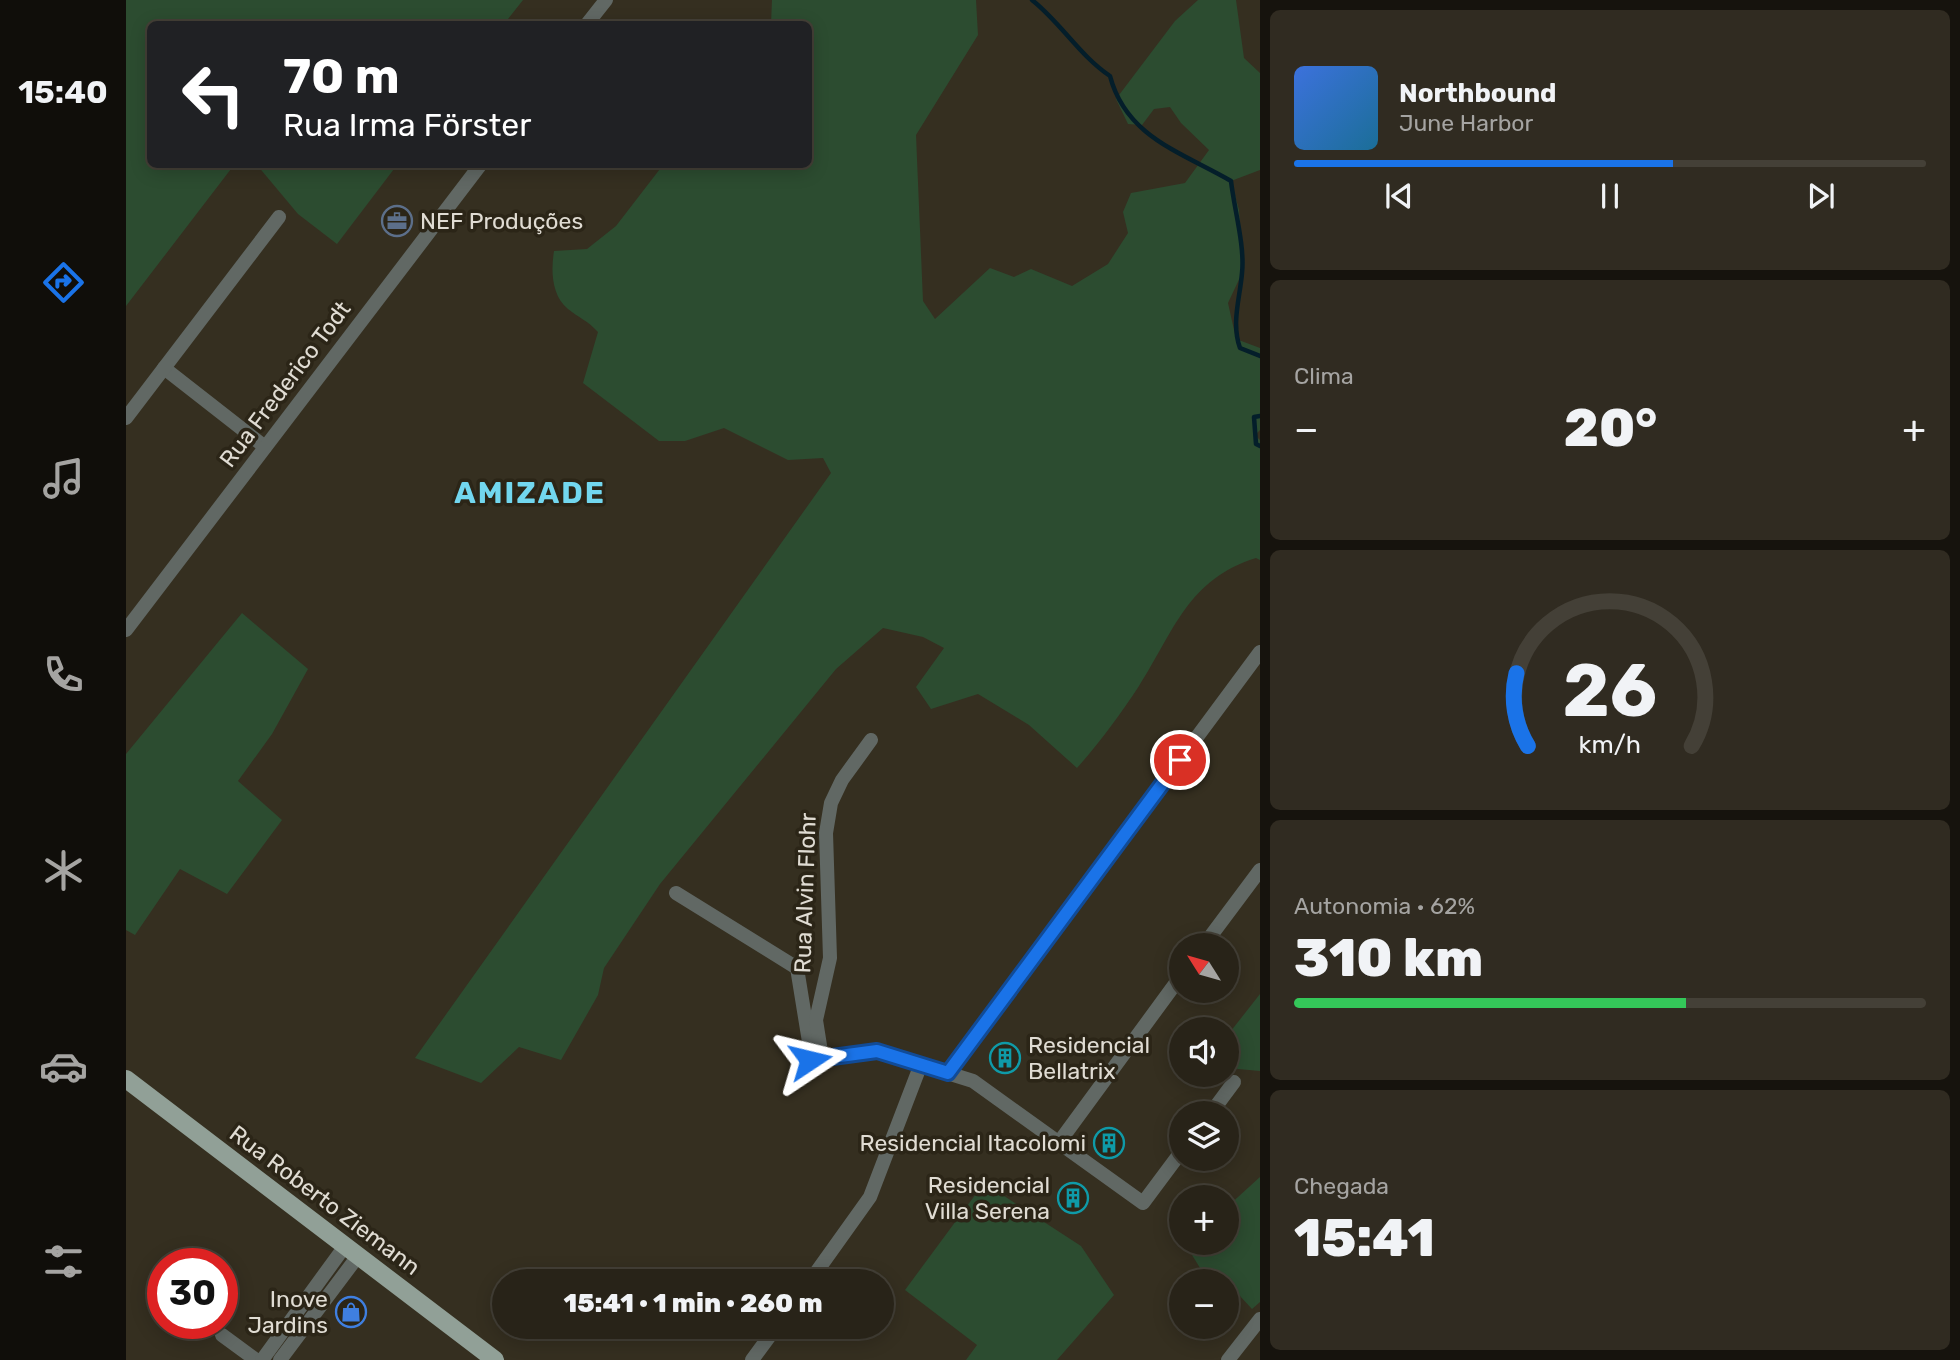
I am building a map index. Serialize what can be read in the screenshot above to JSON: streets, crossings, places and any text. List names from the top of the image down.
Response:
{
  "streets": {
    "main road": ["Rua Roberto Ziemann"],
    "street": ["Rua Frederico Todt", "Rua Alvin Flohr"]
  },
  "districts": ["AMIZADE"],
  "places": {
    "office": ["NEF Produções"],
    "building": ["Residencial Bellatrix", "Residencial Itacolomi", "Residencial Villa Serena"],
    "shop": ["Inove Jardins"]
  },
  "north": "top left",
  "page": {
    "tabs": "15:40",
    "turn": ["70 m", "Rua Irma Förster"],
    "song": ["Northbound", "June Harbor"],
    "tile": [
      "Clima",
      ["Autonomia · 62%", "310 km"],
      ["Chegada", "15:41"]
    ],
    "heat": ["−", "20°", "+"],
    "map_buttons": ["+", "−"],
    "limit": "30",
    "trip": "15:41 · 1 min · 260 m",
    "gauge": ["26", "km/h"]
  }
}
